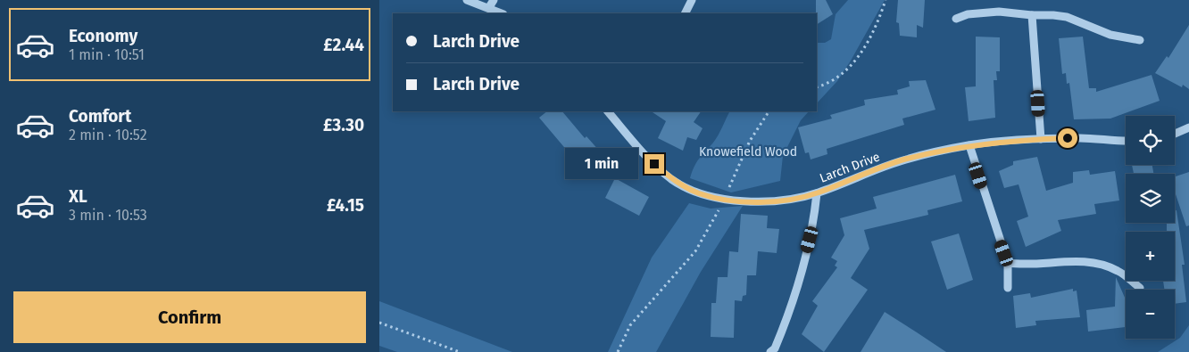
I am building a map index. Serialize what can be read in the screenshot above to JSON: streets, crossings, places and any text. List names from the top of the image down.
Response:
{
  "streets": {
    "street": ["Larch Drive"]
  },
  "parks": ["Knowefield Wood"],
  "page": {
    "list": [
      {
        "name": "Economy",
        "note": "1 min · 10:51",
        "value": "£2.44"
      },
      {
        "name": "Comfort",
        "note": "2 min · 10:52",
        "value": "£3.30"
      },
      {
        "name": "XL",
        "note": "3 min · 10:53",
        "value": "£4.15"
      }
    ],
    "banner": ["Larch Drive", "Larch Drive"],
    "map_buttons": ["+", "−"],
    "bubble": "1 min",
    "buttons": "Confirm"
  }
}
